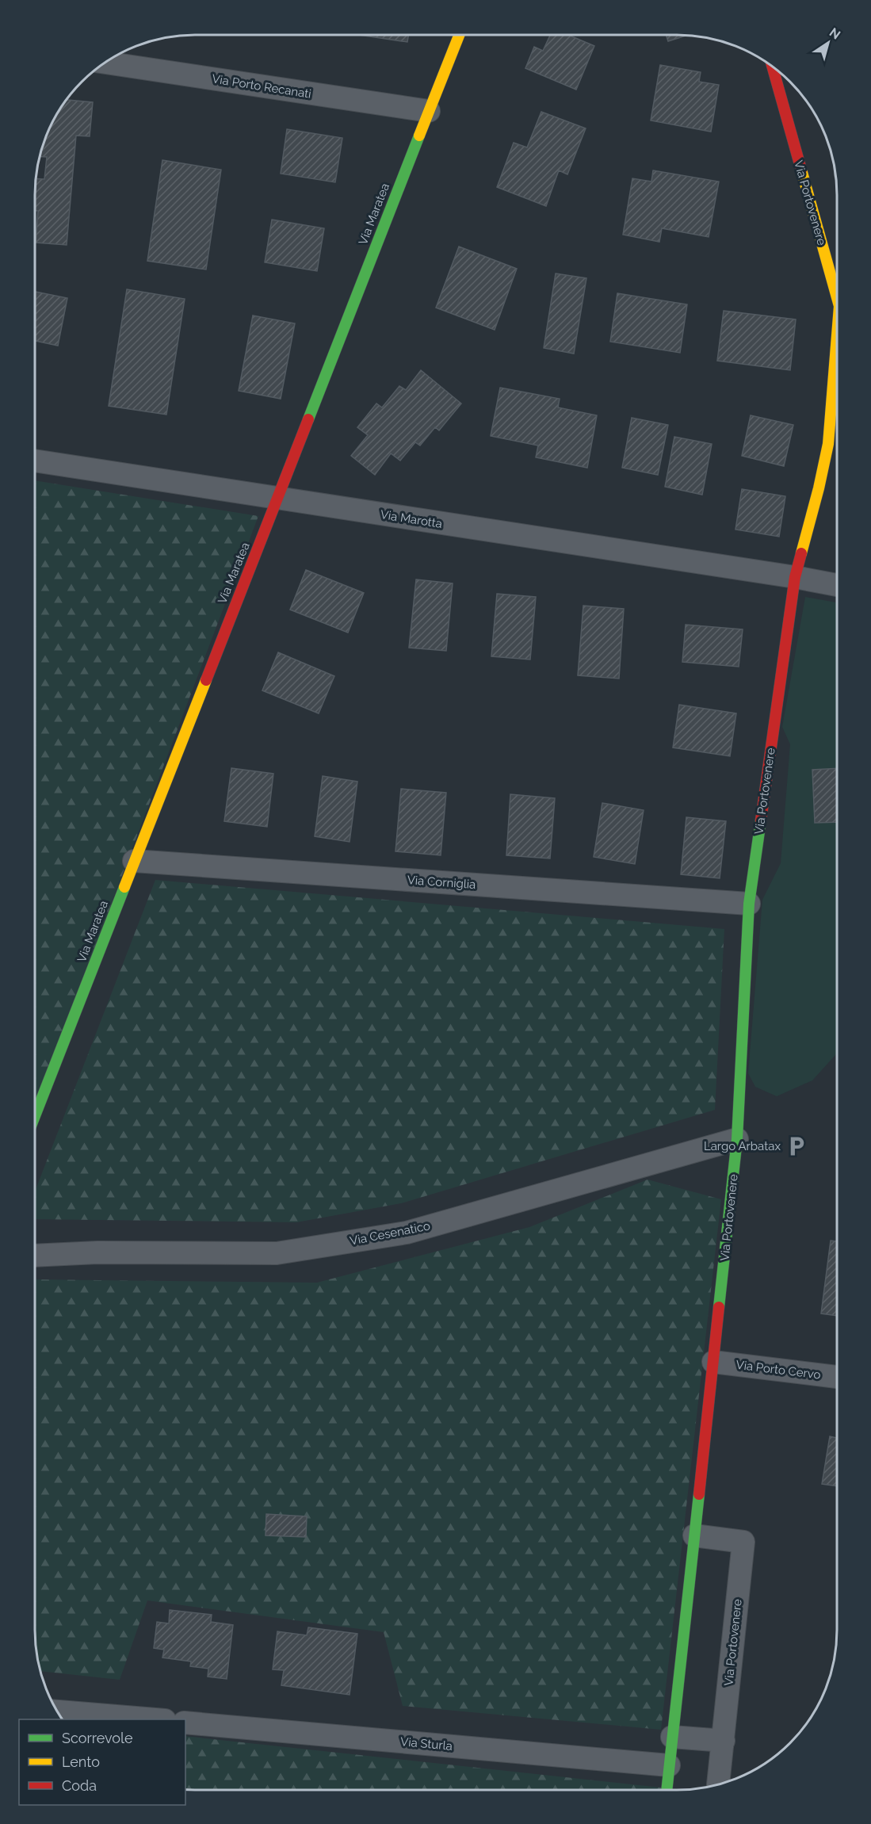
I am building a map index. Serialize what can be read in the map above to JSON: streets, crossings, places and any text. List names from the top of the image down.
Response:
{
  "streets": {
    "street": [
      "Via Porto Recanati",
      "Via Portovenere",
      "Via Maratea",
      "Via Marotta",
      "Via Corniglia",
      "Via Cesenatico",
      "Via Porto Cervo",
      "Via Sturla"
    ]
  },
  "crossings": [
    ["Via Porto Recanati", "Via Maratea"],
    ["Via Portovenere", "Via Marotta"],
    ["Via Portovenere", "Via Corniglia"],
    ["Via Portovenere", "Via Cesenatico"],
    ["Via Portovenere", "Via Porto Cervo"],
    ["Via Portovenere", "Via Sturla"],
    ["Via Maratea", "Via Marotta"],
    ["Via Maratea", "Via Corniglia"]
  ],
  "places": {
    "parking": ["Largo Arbatax"]
  },
  "legend": ["Scorrevole", "Lento", "Coda"],
  "north": "top right"
}
